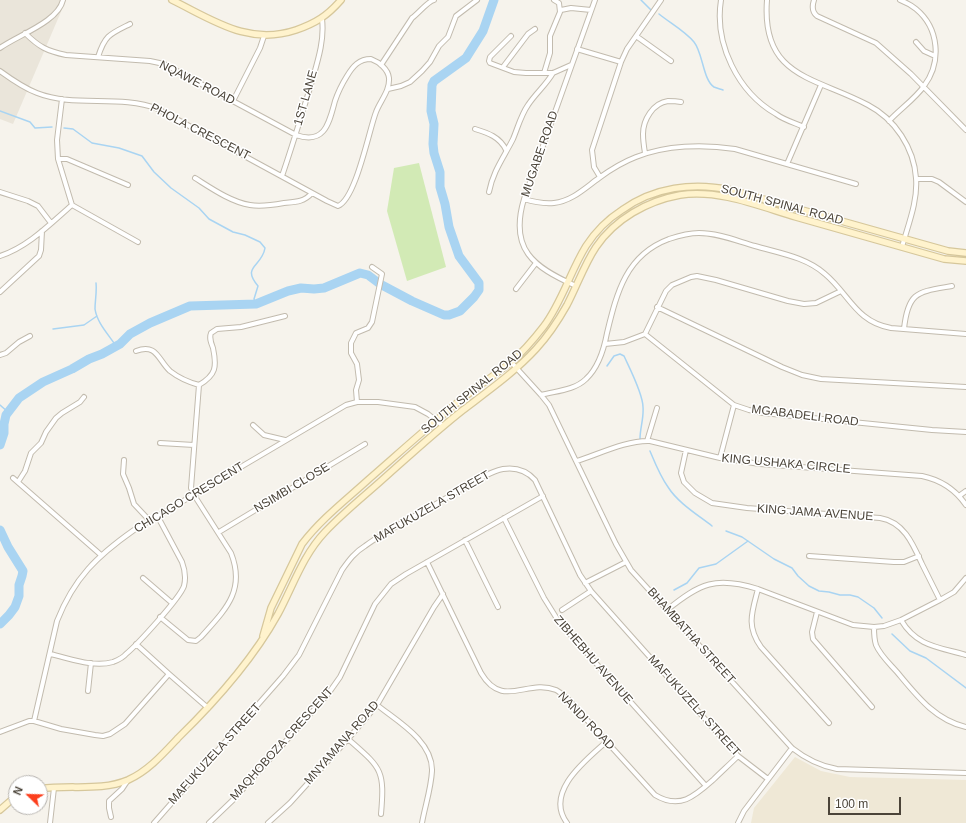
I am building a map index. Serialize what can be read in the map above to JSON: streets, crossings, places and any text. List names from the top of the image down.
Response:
{
  "streets": {
    "street": [
      "NQAWE ROAD",
      "1ST LANE",
      "PHOLA CRESCENT",
      "MUGABE ROAD",
      "SOUTH SPINAL ROAD",
      "MGABADELI ROAD",
      "KING USHAKA CIRCLE",
      "NSIMBI CLOSE",
      "CHICAGO CRESCENT",
      "MAFUKUZELA STREET",
      "KING JAMA AVENUE",
      "BHAMBATHA STREET",
      "ZIBHEBHU AVENUE",
      "NANDI ROAD",
      "MNYAMANA ROAD",
      "MAQHOBOZA CRESCENT"
    ]
  },
  "crossings": [
    ["NQAWE ROAD", "1ST LANE"],
    ["1ST LANE", "PHOLA CRESCENT"],
    ["MUGABE ROAD", "SOUTH SPINAL ROAD"],
    ["SOUTH SPINAL ROAD", "CHICAGO CRESCENT"],
    ["SOUTH SPINAL ROAD", "BHAMBATHA STREET"],
    ["KING USHAKA CIRCLE", "KING JAMA AVENUE"],
    ["KING USHAKA CIRCLE", "BHAMBATHA STREET"],
    ["MAFUKUZELA STREET", "NANDI ROAD"],
    ["MAFUKUZELA STREET", "MAQHOBOZA CRESCENT"],
    ["ZIBHEBHU AVENUE", "NANDI ROAD"],
    ["ZIBHEBHU AVENUE", "MAQHOBOZA CRESCENT"],
    ["NANDI ROAD", "MNYAMANA ROAD"],
    ["NANDI ROAD", "MAQHOBOZA CRESCENT"]
  ],
  "scale_bar": "100 m",
  "north": "top left"
}
